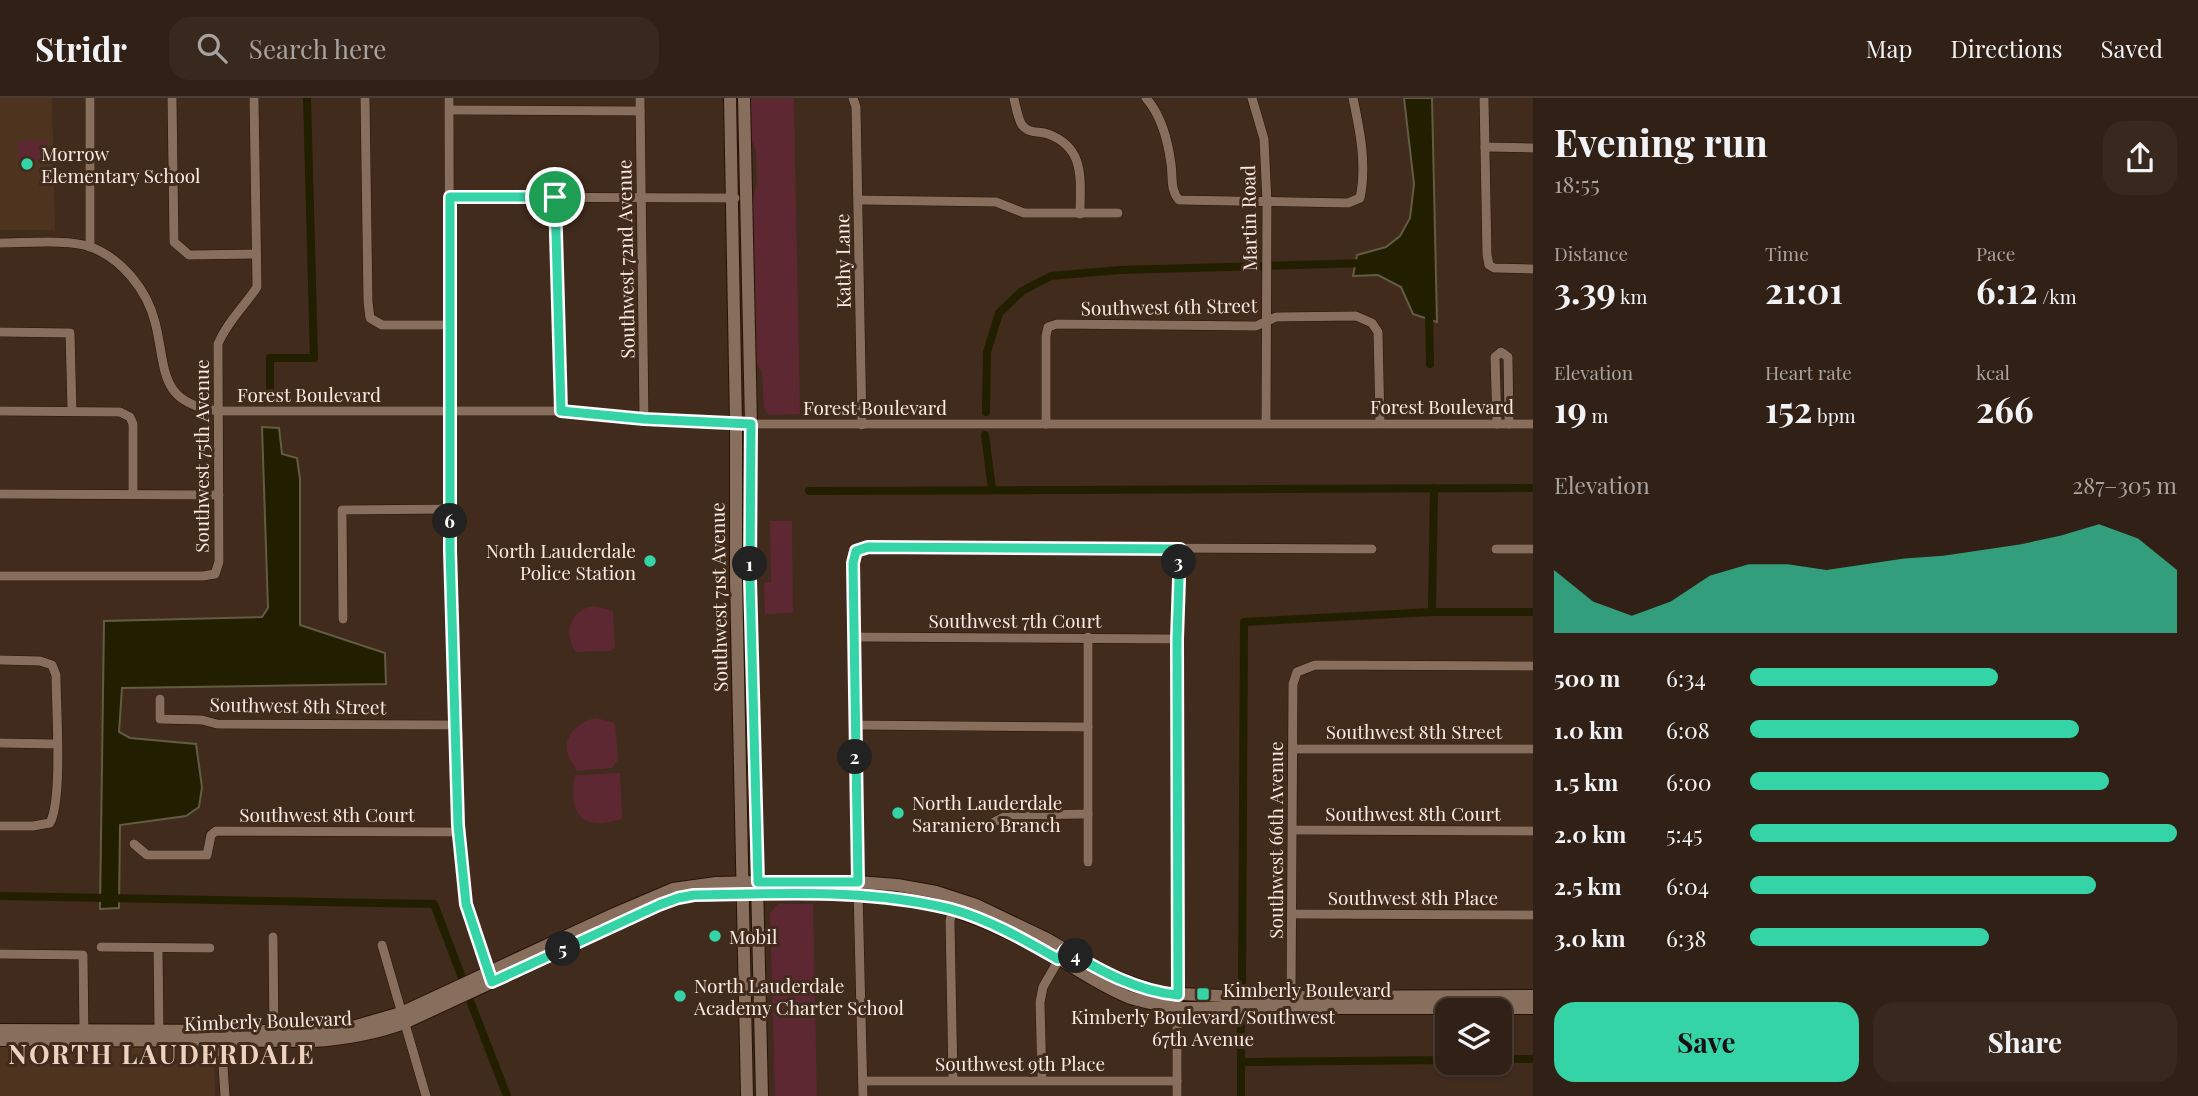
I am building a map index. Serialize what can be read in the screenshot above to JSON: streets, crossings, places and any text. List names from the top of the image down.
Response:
{
  "streets": {
    "main road": ["Southwest 71st Avenue", "Kimberly Boulevard"],
    "street": [
      "Martin Road",
      "Southwest 72nd Avenue",
      "Kathy Lane",
      "Southwest 6th Street",
      "Forest Boulevard",
      "Southwest 75th Avenue",
      "Southwest 7th Court",
      "Southwest 8th Street",
      "Southwest 8th Court",
      "Southwest 66th Avenue",
      "Southwest 8th Place",
      "Southwest 9th Place"
    ]
  },
  "crossings": [
    ["Martin Road", "Southwest 6th Street"],
    ["Martin Road", "Forest Boulevard"],
    ["Southwest 72nd Avenue", "Forest Boulevard"],
    ["Kathy Lane", "Forest Boulevard"],
    ["Southwest 6th Street", "Forest Boulevard"],
    ["Forest Boulevard", "Southwest 75th Avenue"],
    ["Forest Boulevard", "Southwest 71st Avenue"],
    ["Southwest 71st Avenue", "Kimberly Boulevard"],
    ["Southwest 8th Street", "Southwest 66th Avenue"],
    ["Southwest 8th Court", "Southwest 66th Avenue"],
    ["Southwest 66th Avenue", "Southwest 8th Place"],
    ["Southwest 66th Avenue", "Kimberly Boulevard"]
  ],
  "districts": ["NORTH LAUDERDALE"],
  "places": {
    "other": [
      "Morrow Elementary School",
      "North Lauderdale Police Station",
      "North Lauderdale Saraniero Branch",
      "Mobil",
      "North Lauderdale Academy Charter School"
    ],
    "transit": ["Kimberly Boulevard/Southwest 67th Avenue"]
  },
  "page": {
    "header": "Stridr",
    "search": "Search here",
    "nav": ["Map", "Directions", "Saved"],
    "heading": ["Evening run", "18:55"],
    "stats": [
      ["Distance", "3.39 km"],
      ["Time", "21:01"],
      ["Pace", "6:12 /km"],
      ["Elevation", "19 m"],
      ["Heart rate", "152 bpm"],
      ["kcal", "266"]
    ],
    "chart": ["Elevation", "287–305 m"],
    "pins": [
      "6",
      "3",
      "1",
      "2",
      "5",
      "4"
    ],
    "list": [
      {
        "name": "500 m",
        "note": "6:34"
      },
      {
        "name": "1.0 km",
        "note": "6:08"
      },
      {
        "name": "1.5 km",
        "note": "6:00"
      },
      {
        "name": "2.0 km",
        "note": "5:45"
      },
      {
        "name": "2.5 km",
        "note": "6:04"
      },
      {
        "name": "3.0 km",
        "note": "6:38"
      }
    ],
    "buttons": ["Save", "Share"]
  }
}
